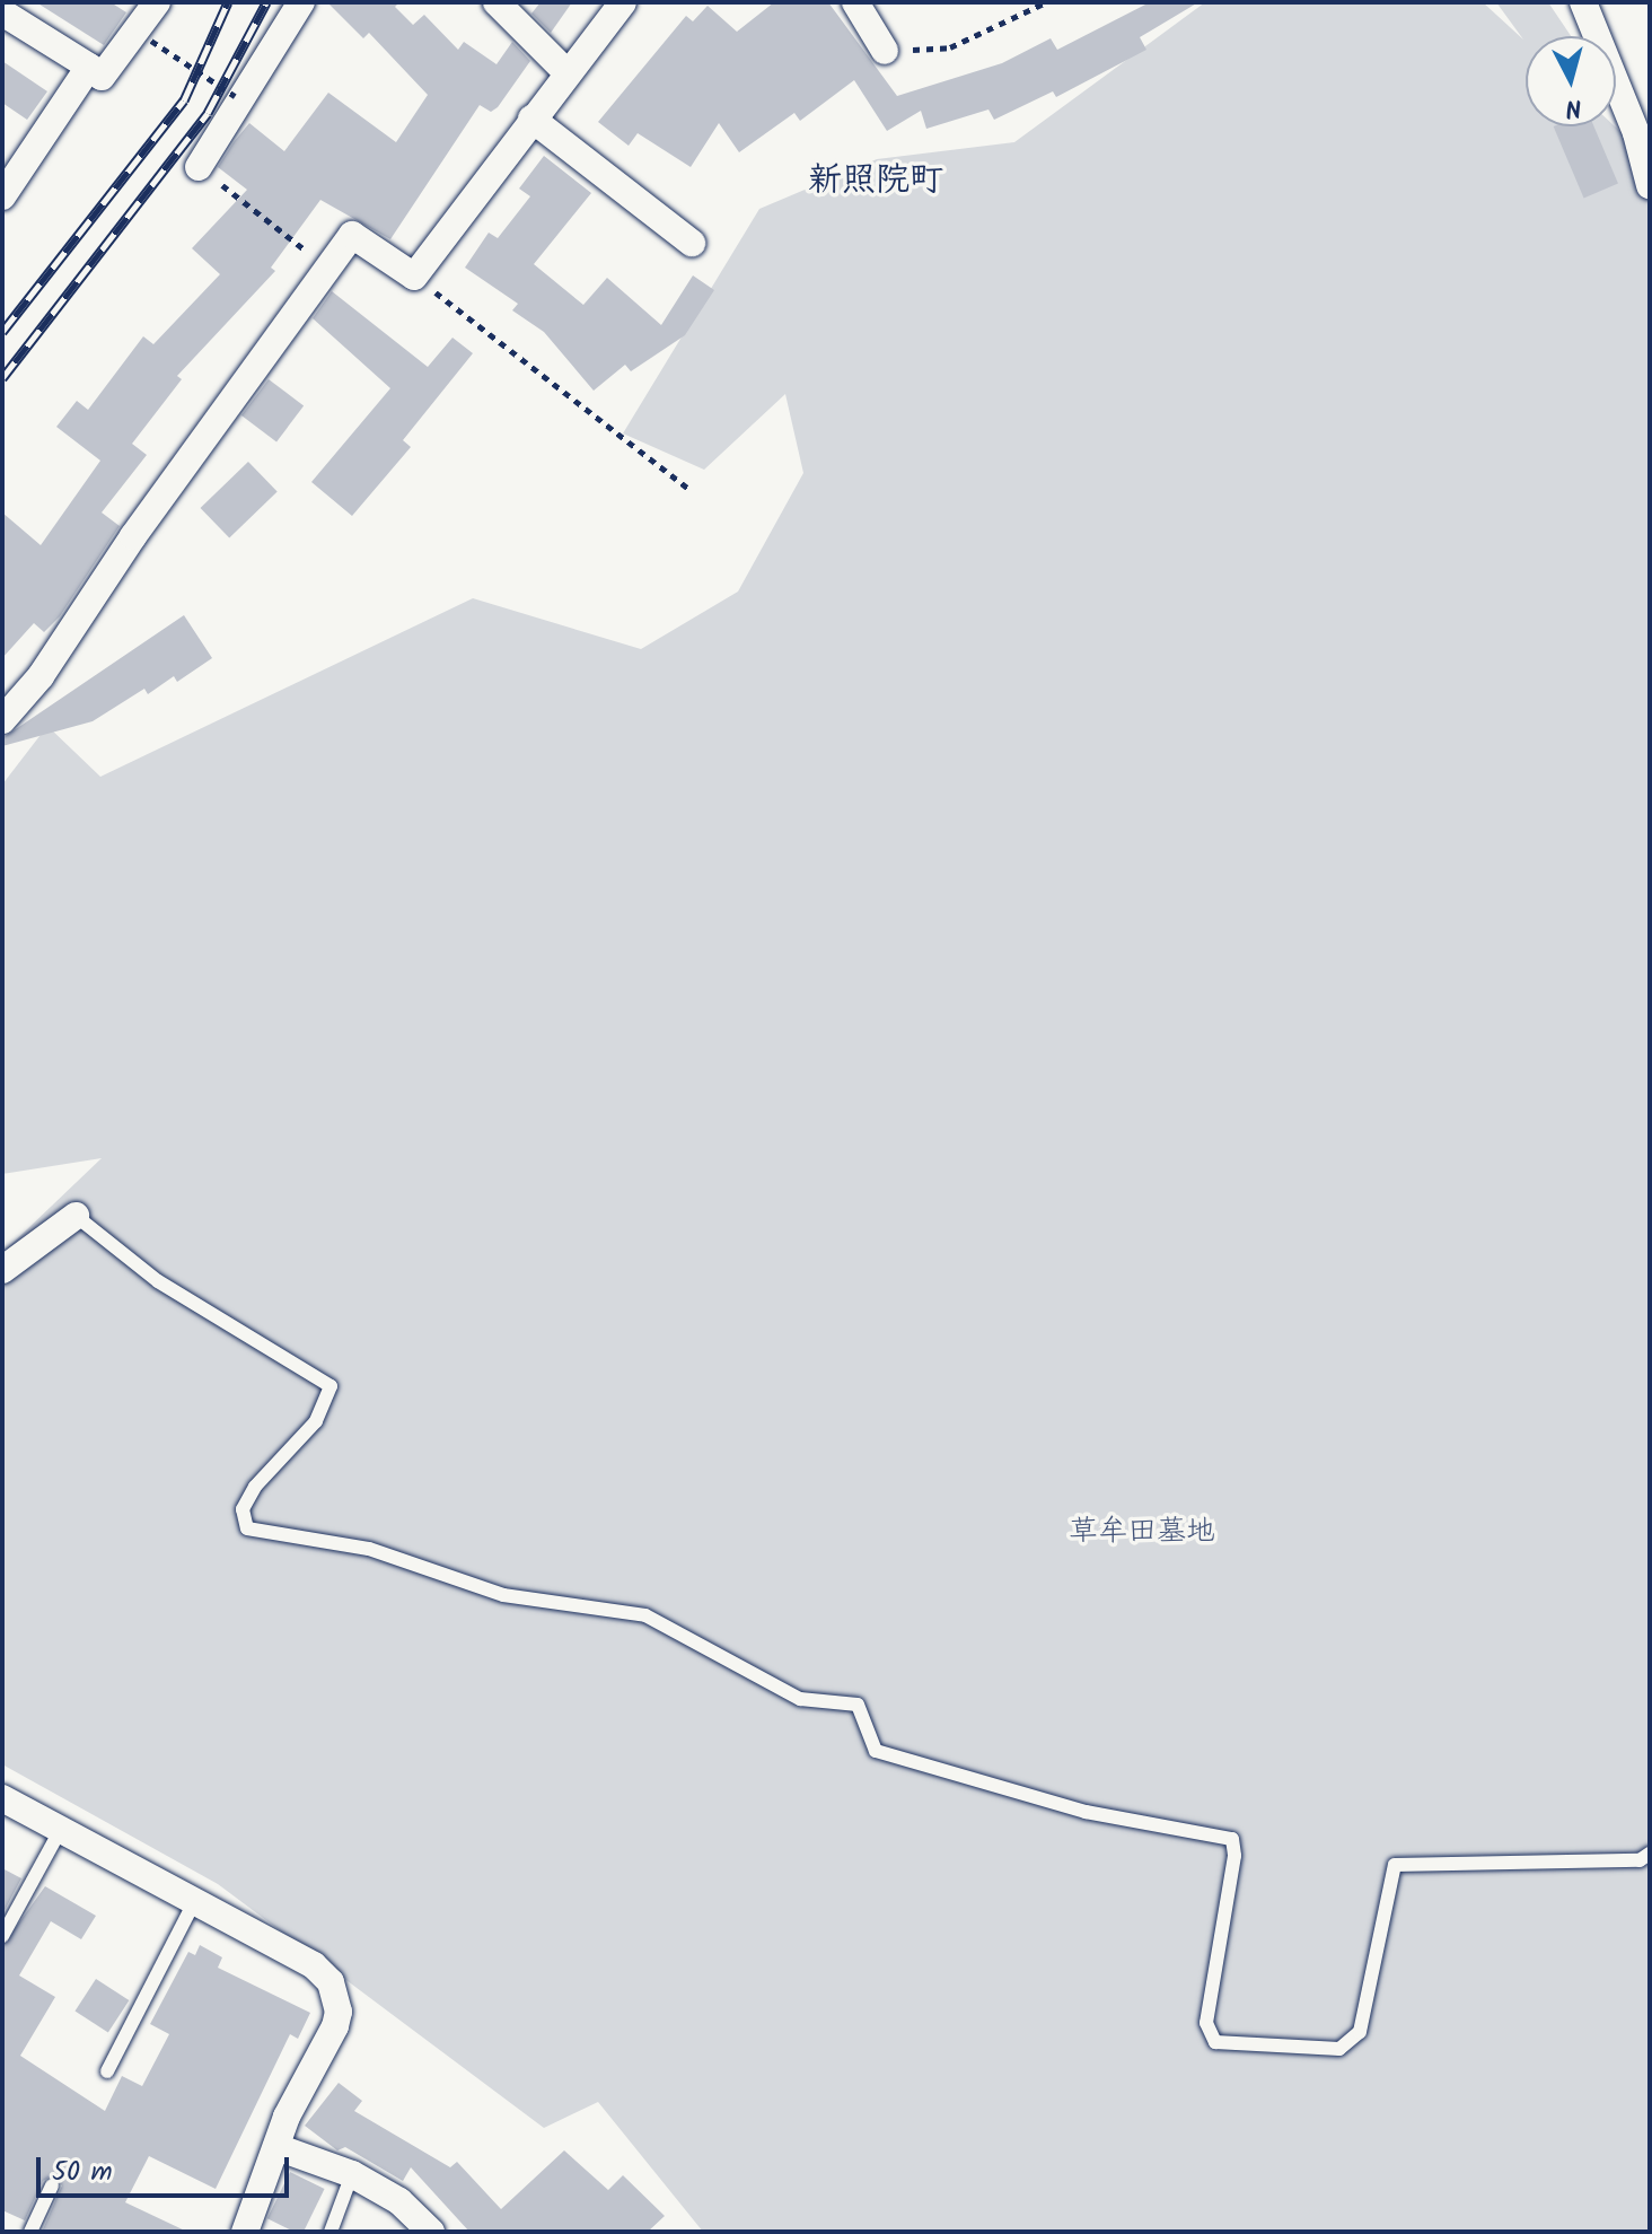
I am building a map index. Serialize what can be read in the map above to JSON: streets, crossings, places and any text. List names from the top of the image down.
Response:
{
  "districts": ["新照院町"],
  "parks": ["草牟田墓地"],
  "scale_bar": "50 m",
  "north": "bottom"
}
